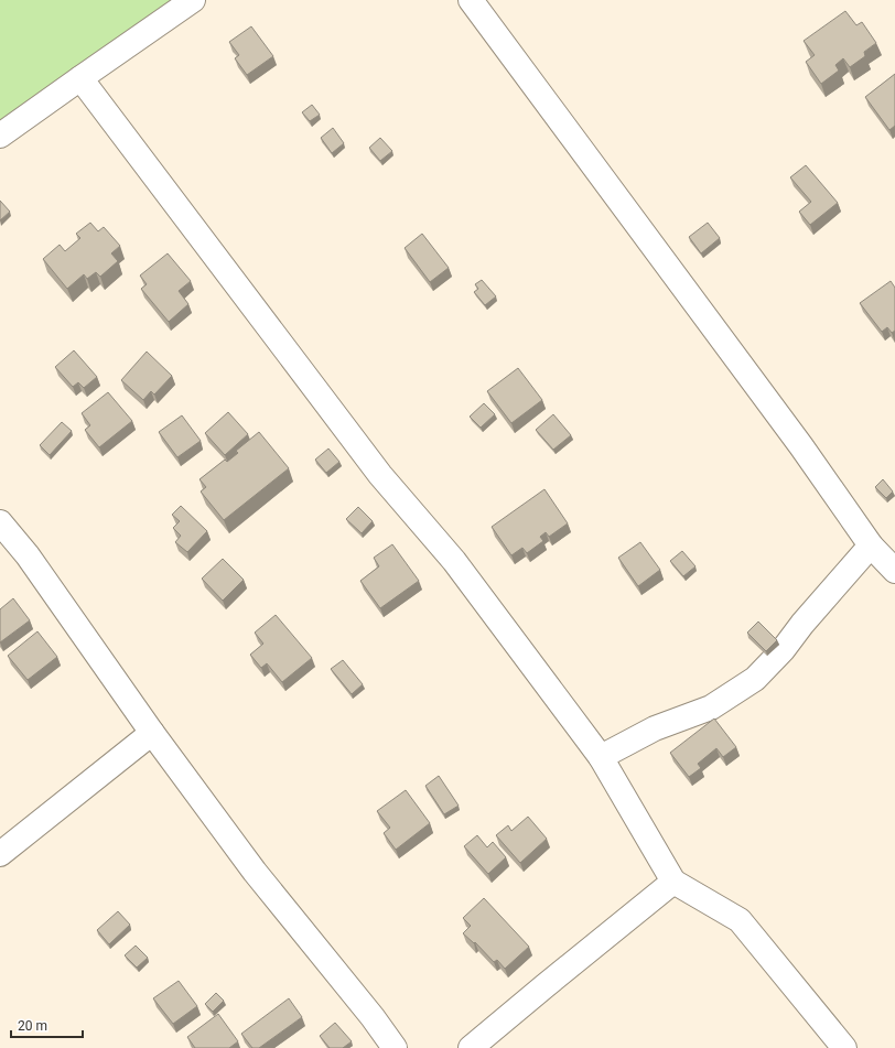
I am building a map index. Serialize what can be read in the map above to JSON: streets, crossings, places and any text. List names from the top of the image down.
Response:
{
  "scale_bar": "20 m"
}
